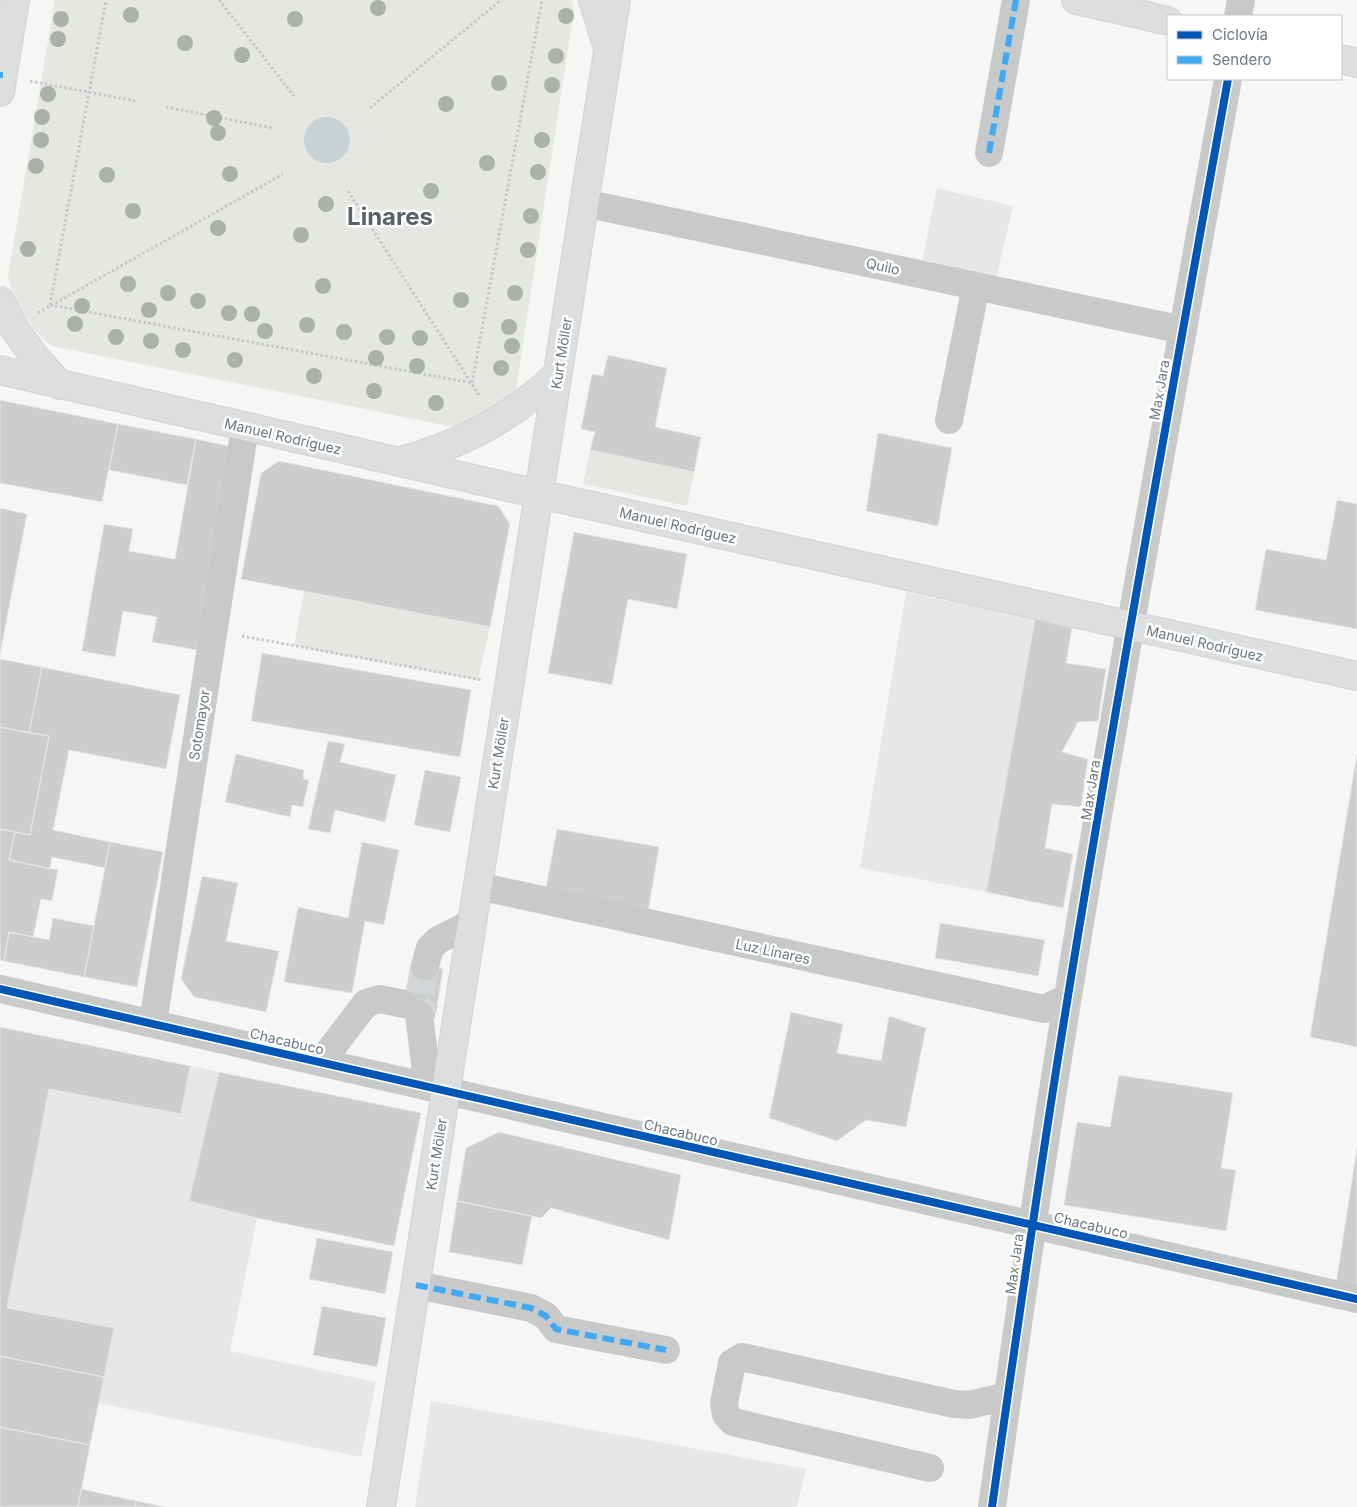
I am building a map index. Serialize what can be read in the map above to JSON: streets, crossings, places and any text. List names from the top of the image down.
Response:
{
  "streets": {
    "main road": ["Kurt Möller", "Manuel Rodríguez"],
    "street": [
      "Quilo",
      "Max Jara",
      "Sotomayor",
      "Luz Linares",
      "Chacabuco"
    ]
  },
  "crossings": [
    ["Quilo", "Kurt Möller"],
    ["Quilo", "Max Jara"],
    ["Kurt Möller", "Manuel Rodríguez"],
    ["Kurt Möller", "Luz Linares"],
    ["Kurt Möller", "Chacabuco"],
    ["Max Jara", "Manuel Rodríguez"],
    ["Max Jara", "Luz Linares"],
    ["Max Jara", "Chacabuco"],
    ["Manuel Rodríguez", "Sotomayor"],
    ["Sotomayor", "Chacabuco"]
  ],
  "districts": ["Linares"],
  "legend": ["Ciclovía", "Sendero"]
}
